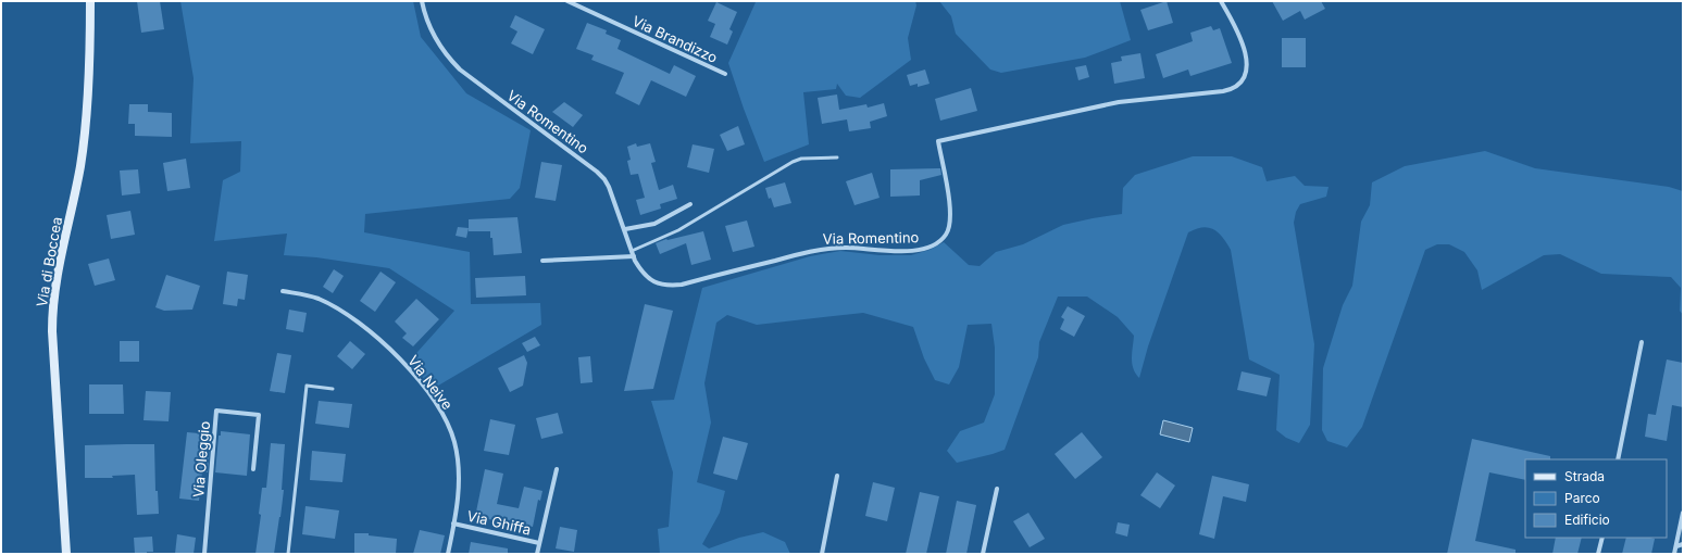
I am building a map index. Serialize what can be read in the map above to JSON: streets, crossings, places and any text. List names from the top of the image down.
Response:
{
  "streets": {
    "street": [
      "Via Brandizzo",
      "Via Romentino",
      "Via di Boccea",
      "Via Neive",
      "Via Oleggio",
      "Via Ghiffa"
    ]
  },
  "crossings": [
    ["Via Neive", "Via Ghiffa"]
  ],
  "legend": ["Strada", "Parco", "Edificio"]
}
